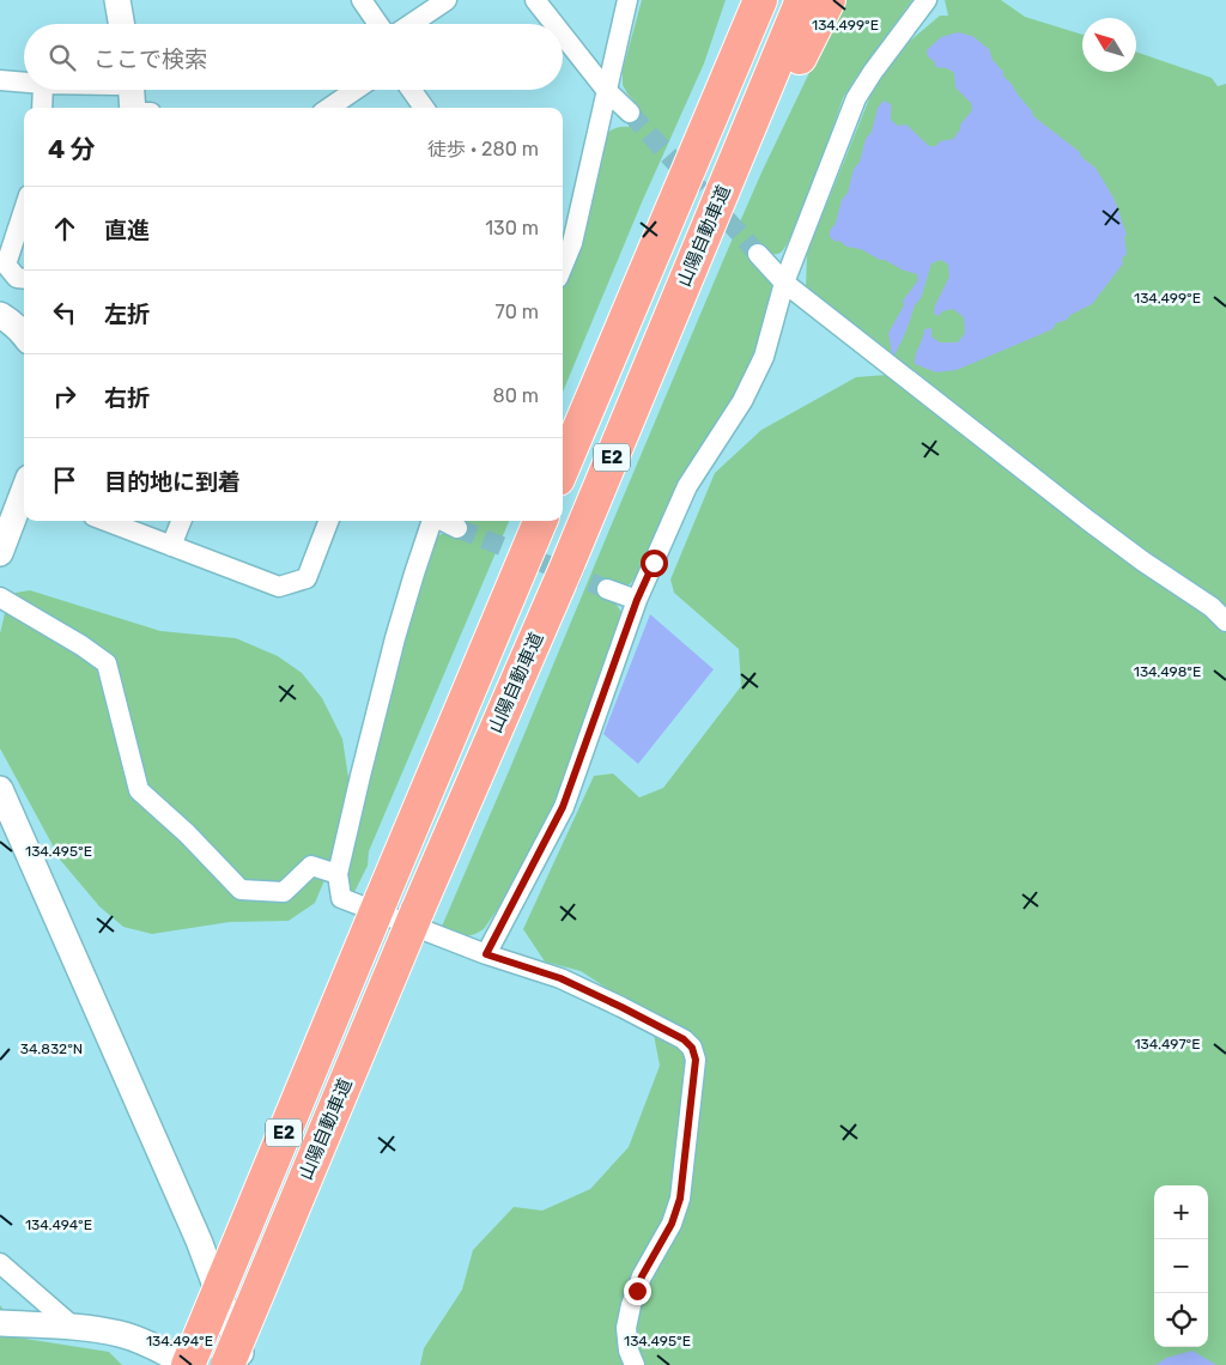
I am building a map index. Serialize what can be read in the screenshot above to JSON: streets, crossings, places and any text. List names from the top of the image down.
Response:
{
  "streets": {
    "highway": ["山陽自動車道", "E2"]
  },
  "north": "top left",
  "page": {
    "search": "ここで検索",
    "heading": ["4 分", "徒歩 · 280 m"],
    "list": [
      ["直進", "130 m"],
      ["左折", "70 m"],
      ["右折", "80 m"],
      "目的地に到着"
    ],
    "map_buttons": ["+", "−"]
  },
  "coordinates": [
    "134.499°E",
    "134.498°E",
    "134.495°E",
    "134.497°E",
    "34.832°N",
    "134.494°E"
  ]
}
